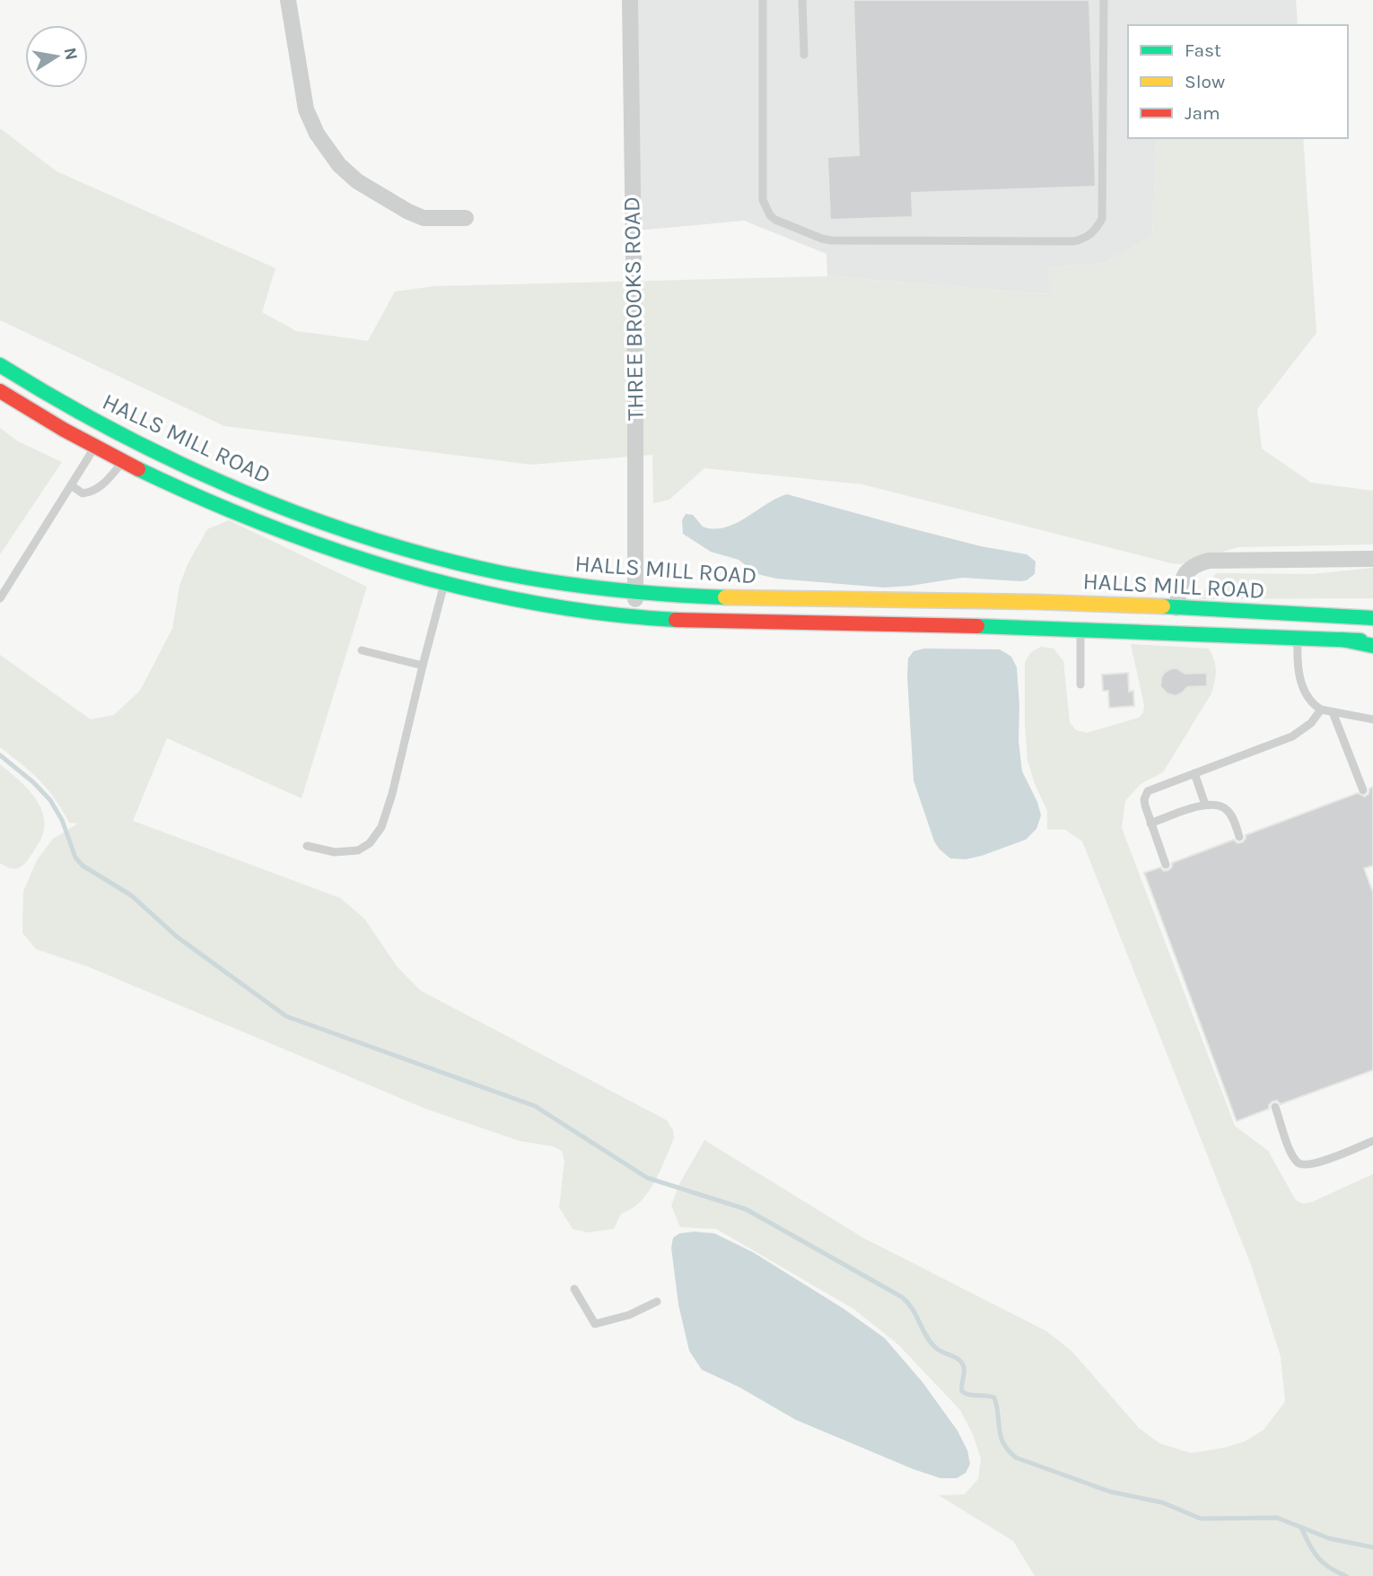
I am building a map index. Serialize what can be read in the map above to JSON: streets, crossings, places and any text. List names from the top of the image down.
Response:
{
  "streets": {
    "main road": ["HALLS MILL ROAD"],
    "street": ["THREE BROOKS ROAD"]
  },
  "crossings": [
    ["THREE BROOKS ROAD", "HALLS MILL ROAD"]
  ],
  "legend": ["Fast", "Slow", "Jam"],
  "north": "right"
}
